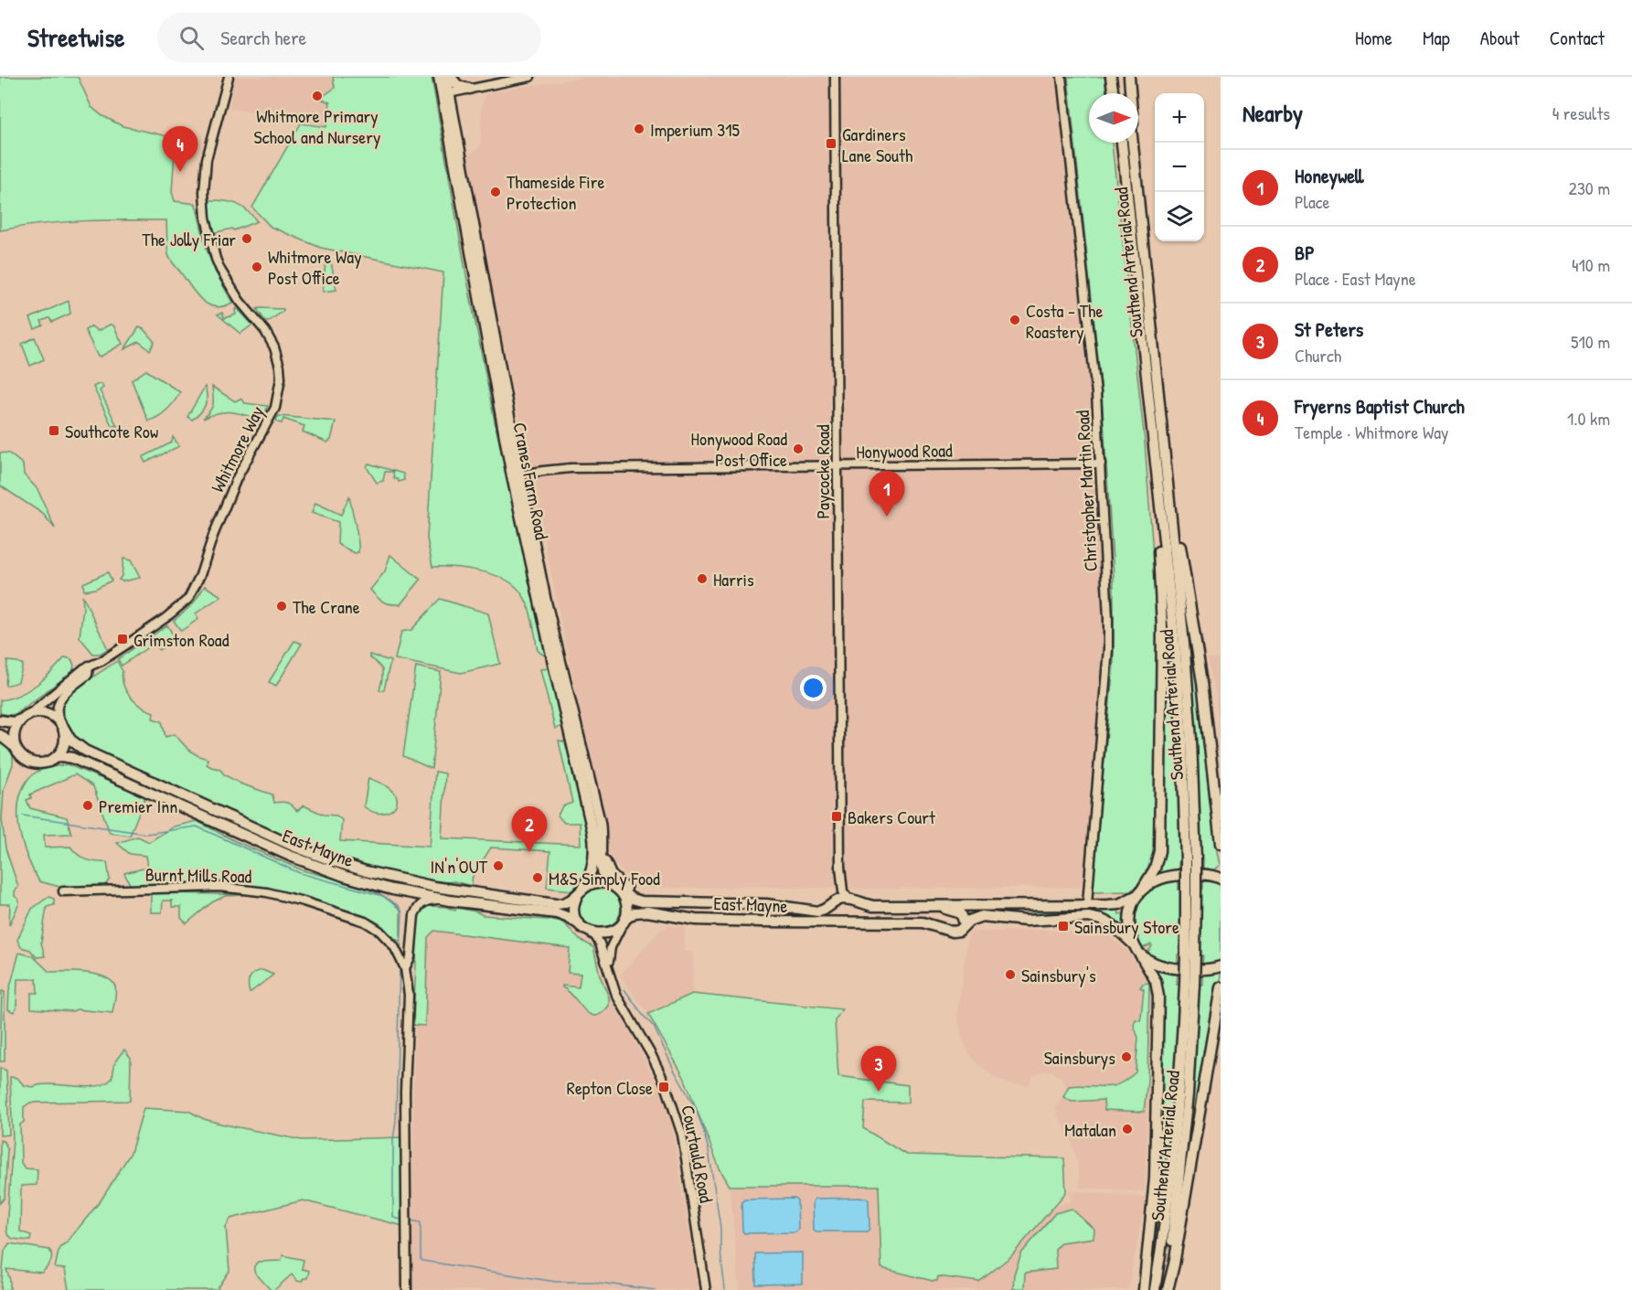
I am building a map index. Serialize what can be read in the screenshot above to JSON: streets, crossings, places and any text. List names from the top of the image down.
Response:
{
  "streets": {
    "main road": ["Southend Arterial Road", "Cranes Farm Road", "East Mayne"],
    "street": [
      "Whitmore Way",
      "Honywood Road",
      "Paycocke Road",
      "Christopher Martin Road",
      "Burnt Mills Road",
      "Courtauld Road"
    ]
  },
  "crossings": [
    ["Whitmore Way", "East Mayne"],
    ["Honywood Road", "Paycocke Road"],
    ["Honywood Road", "Cranes Farm Road"],
    ["Honywood Road", "Christopher Martin Road"],
    ["Paycocke Road", "East Mayne"],
    ["Cranes Farm Road", "East Mayne"],
    ["Cranes Farm Road", "Courtauld Road"],
    ["Christopher Martin Road", "East Mayne"],
    ["East Mayne", "Burnt Mills Road"],
    ["East Mayne", "Courtauld Road"]
  ],
  "places": {
    "other": [
      "Whitmore Primary School and Nursery",
      "Imperium 315",
      "Thameside Fire Protection",
      "The Jolly Friar",
      "Whitmore Way Post Office",
      "Costa - The Roastery",
      "Honywood Road Post Office",
      "Harris",
      "The Crane",
      "Premier Inn",
      "IN'n'OUT",
      "M&S Simply Food",
      "Sainsbury's",
      "Sainsburys",
      "Matalan"
    ],
    "transit": [
      "Gardiners Lane South",
      "Southcote Row",
      "Grimston Road",
      "Bakers Court",
      "Sainsbury Store",
      "Repton Close"
    ]
  },
  "north": "right",
  "page": {
    "header": "Streetwise",
    "search": "Search here",
    "nav": [
      "Home",
      "Map",
      "About",
      "Contact"
    ],
    "heading": ["Nearby", "4 results"],
    "map_buttons": ["+", "−"],
    "pins": [
      "4",
      "1",
      "2",
      "3"
    ],
    "list": [
      {
        "mark": "1",
        "name": "Honeywell",
        "note": "Place",
        "value": "230 m"
      },
      {
        "mark": "2",
        "name": "BP",
        "note": "Place · East Mayne",
        "value": "410 m"
      },
      {
        "mark": "3",
        "name": "St Peters",
        "note": "Church",
        "value": "510 m"
      },
      {
        "mark": "4",
        "name": "Fryerns Baptist Church",
        "note": "Temple · Whitmore Way",
        "value": "1.0 km"
      }
    ]
  }
}
